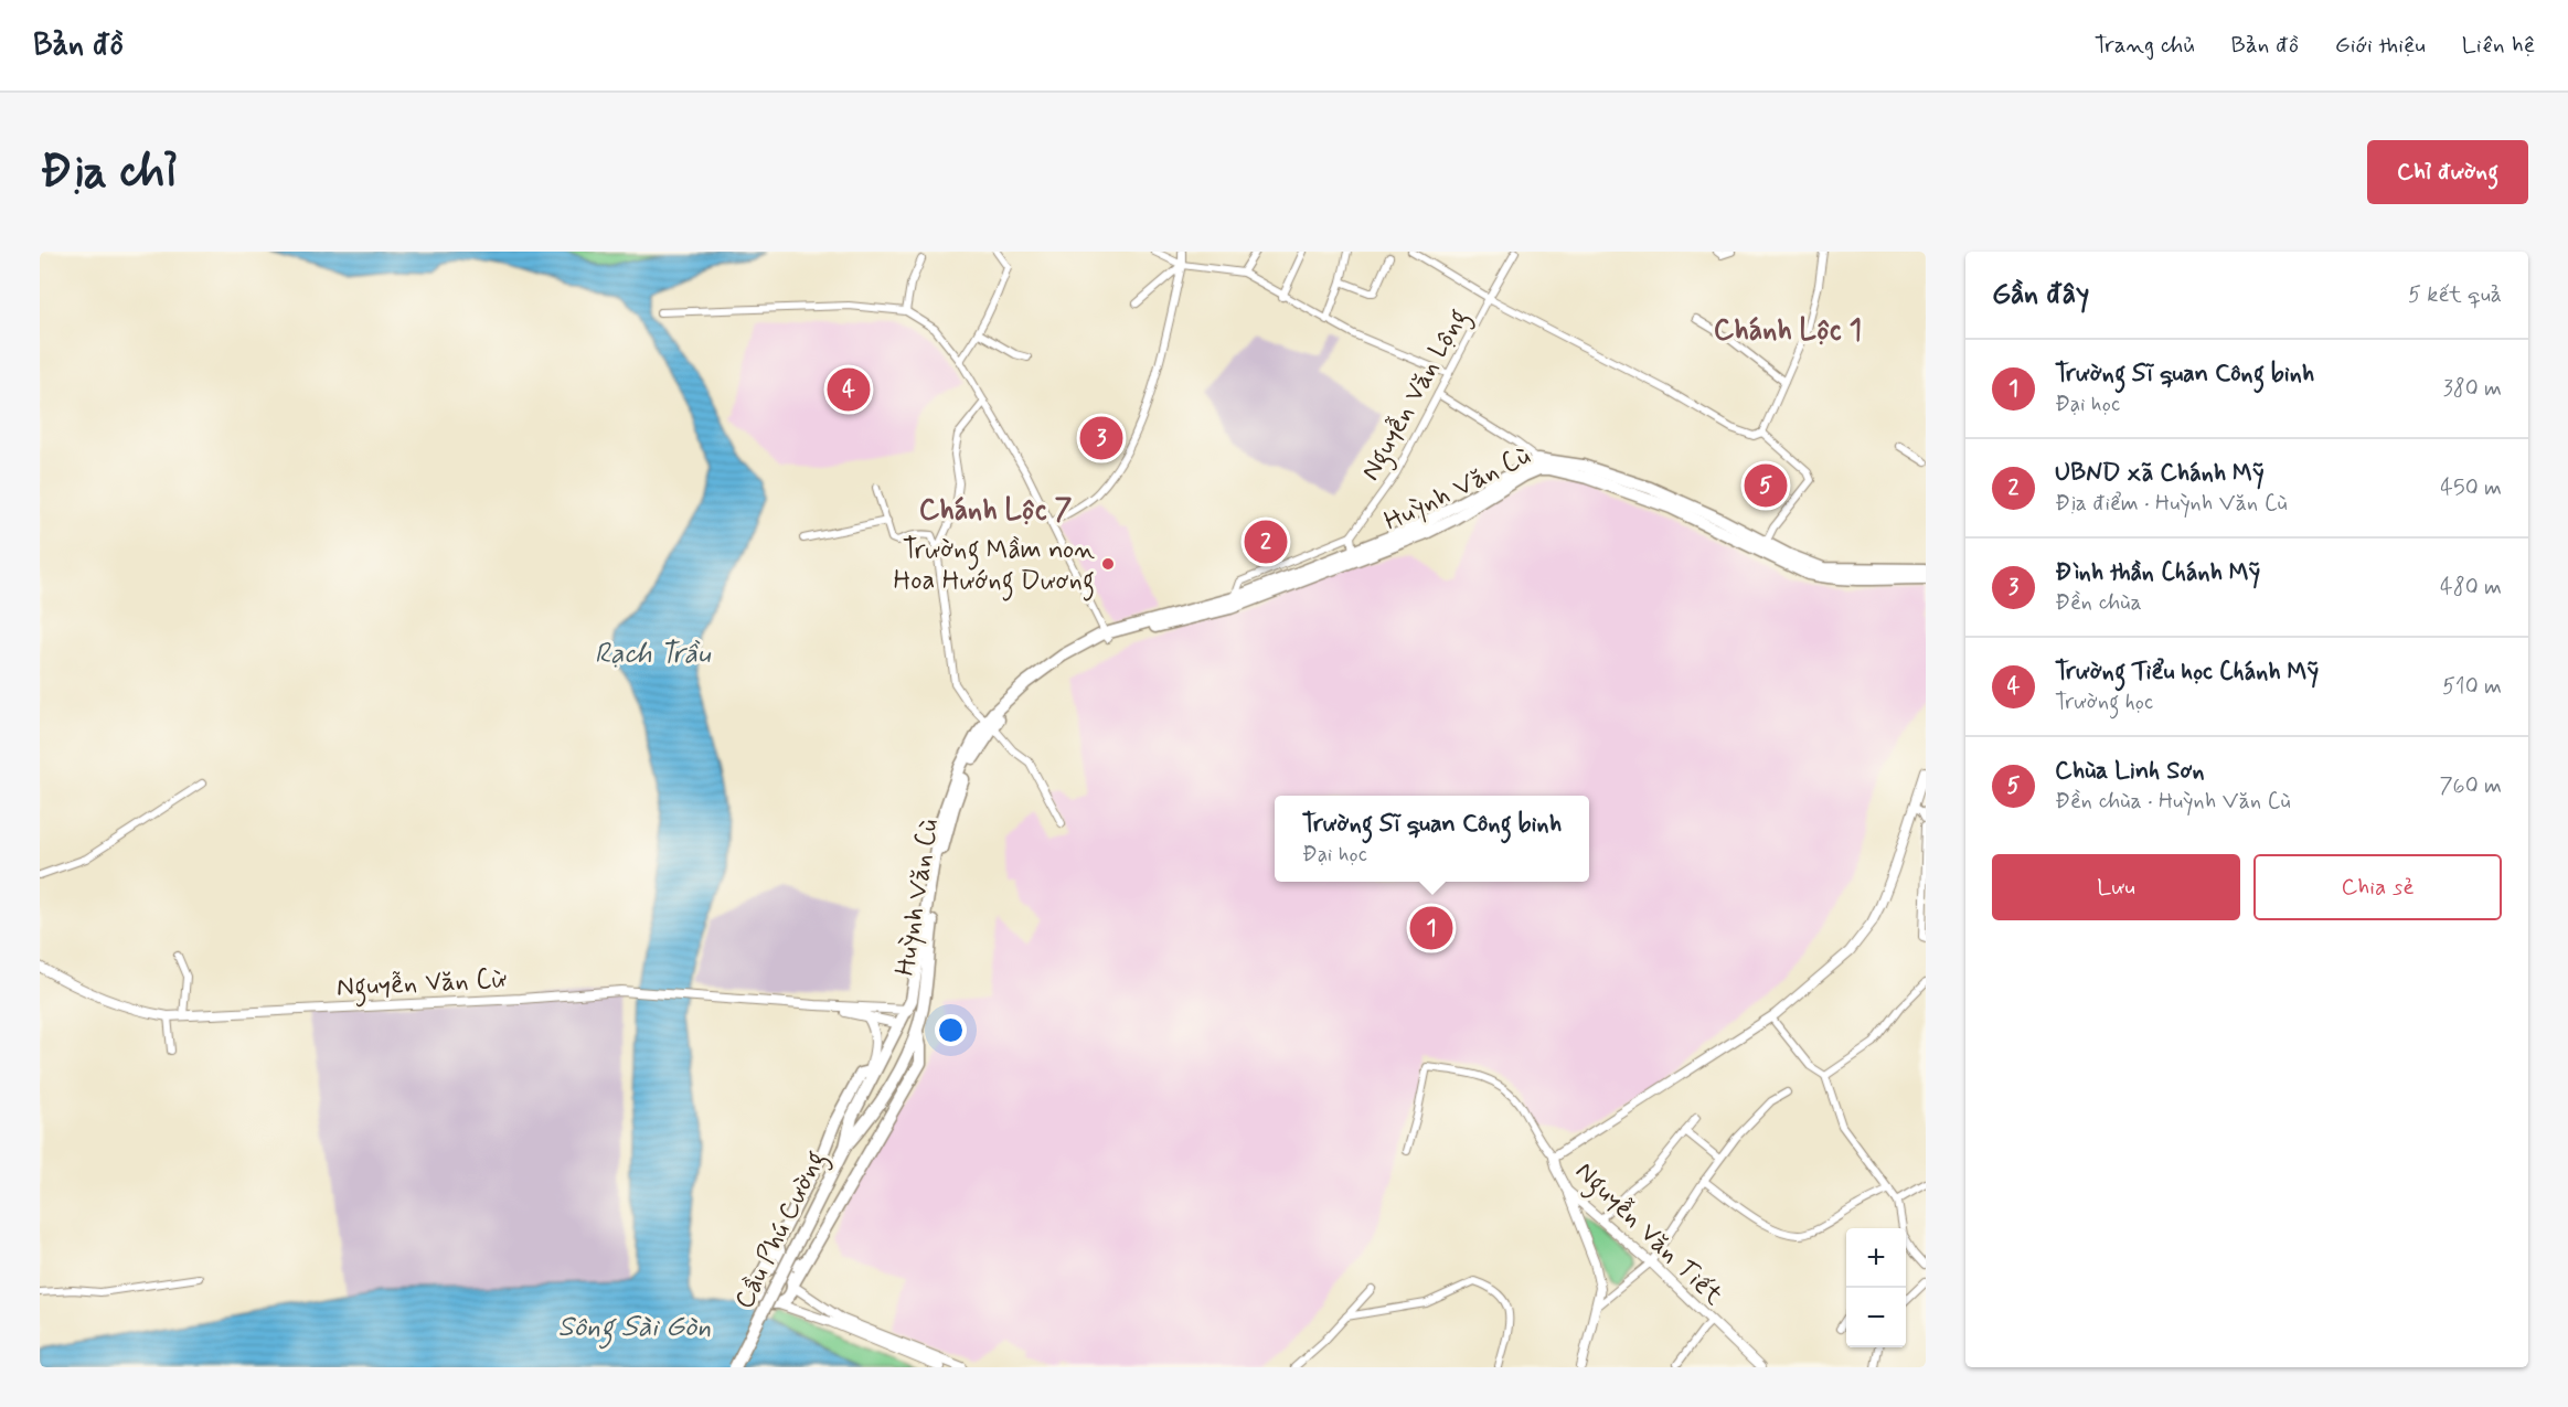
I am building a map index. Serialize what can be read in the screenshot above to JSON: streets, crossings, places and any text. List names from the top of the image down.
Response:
{
  "streets": {
    "main road": ["Huỳnh Văn Cù", "Cầu Phú Cường"],
    "street": ["Nguyễn Văn Lộng", "Nguyễn Văn Cừ", "Nguyễn Văn Tiết"]
  },
  "crossings": [
    ["Nguyễn Văn Lộng", "Huỳnh Văn Cù"],
    ["Huỳnh Văn Cù", "Cầu Phú Cường"]
  ],
  "districts": ["Chánh Lộc 1", "Chánh Lộc 7"],
  "water": ["Rạch Trầu", "Sông Sài Gòn"],
  "places": ["Trường Mầm non Hoa Hướng Dương"],
  "page": {
    "header": "Bản đồ",
    "nav": [
      "Trang chủ",
      "Bản đồ",
      "Giới thiệu",
      "Liên hệ"
    ],
    "buttons": [
      "Chỉ đường",
      ["Lưu", "Chia sẻ"]
    ],
    "title": "Địa chỉ",
    "heading": ["Gần đây", "5 kết quả"],
    "list": [
      {
        "mark": "1",
        "name": "Trường Sĩ quan Công binh",
        "note": "Đại học",
        "value": "380 m"
      },
      {
        "mark": "2",
        "name": "UBND xã Chánh Mỹ",
        "note": "Địa điểm · Huỳnh Văn Cù",
        "value": "450 m"
      },
      {
        "mark": "3",
        "name": "Đình thần Chánh Mỹ",
        "note": "Đền chùa",
        "value": "480 m"
      },
      {
        "mark": "4",
        "name": "Trường Tiểu học Chánh Mỹ",
        "note": "Trường học",
        "value": "510 m"
      },
      {
        "mark": "5",
        "name": "Chùa Linh Sơn",
        "note": "Đền chùa · Huỳnh Văn Cù",
        "value": "760 m"
      }
    ],
    "pins": [
      "4",
      "3",
      "5",
      "2",
      "1"
    ],
    "popup": ["Trường Sĩ quan Công binh", "Đại học"],
    "map_buttons": ["+", "−"]
  }
}
